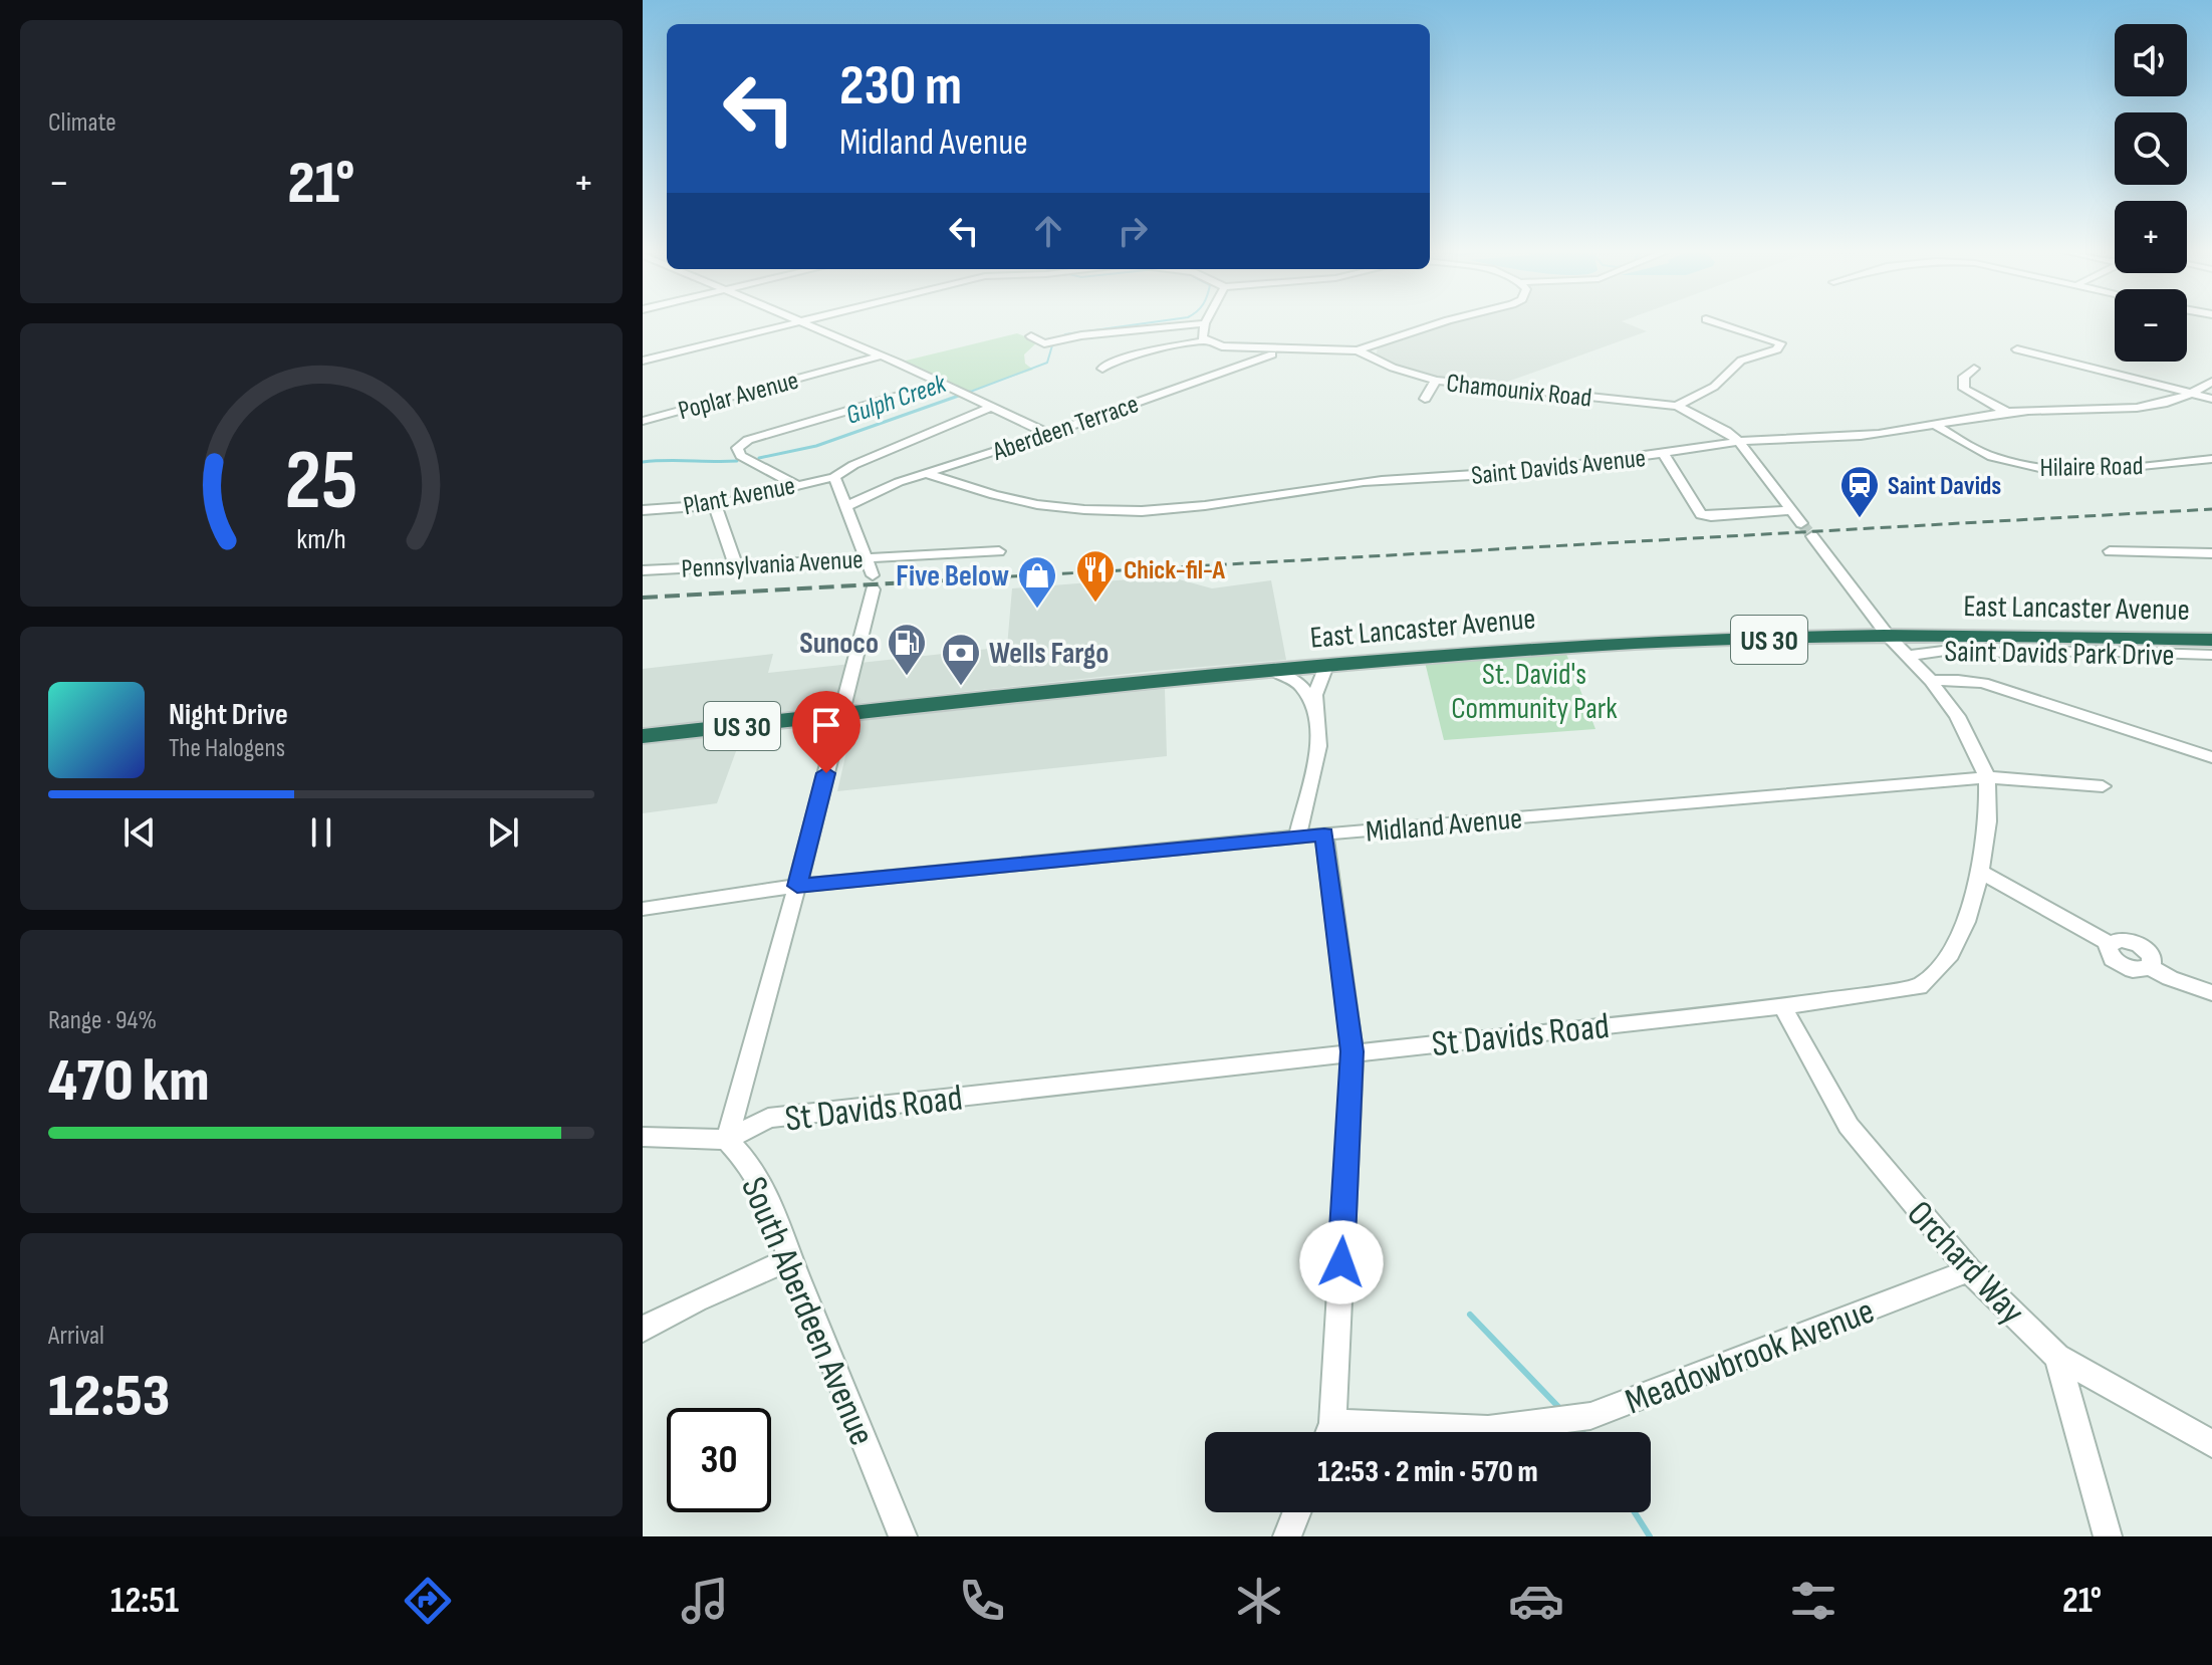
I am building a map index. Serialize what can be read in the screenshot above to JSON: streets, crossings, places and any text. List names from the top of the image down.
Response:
{
  "streets": {
    "highway": ["East Lancaster Avenue", "US 30"],
    "street": [
      "Chamounix Road",
      "Poplar Avenue",
      "Aberdeen Terrace",
      "Saint Davids Avenue",
      "Hilaire Road",
      "Plant Avenue",
      "Pennsylvania Avenue",
      "Saint Davids Park Drive",
      "Midland Avenue",
      "St Davids Road",
      "Orchard Way",
      "South Aberdeen Avenue",
      "Meadowbrook Avenue"
    ]
  },
  "crossings": [
    ["Chamounix Road", "Aberdeen Terrace"],
    ["Chamounix Road", "Saint Davids Avenue"],
    ["Aberdeen Terrace", "Saint Davids Avenue"],
    ["Saint Davids Avenue", "Hilaire Road"],
    ["East Lancaster Avenue", "St Davids Road"],
    ["Saint Davids Park Drive", "St Davids Road"],
    ["Midland Avenue", "St Davids Road"],
    ["St Davids Road", "Orchard Way"],
    ["St Davids Road", "South Aberdeen Avenue"],
    ["Orchard Way", "Meadowbrook Avenue"]
  ],
  "water": ["Gulph Creek"],
  "parks": ["St. David's Community Park"],
  "places": {
    "station": ["Saint Davids"],
    "restaurant": ["Chick-fil-A"],
    "shop": ["Five Below"],
    "fuel station": ["Sunoco"],
    "bank": ["Wells Fargo"]
  },
  "page": {
    "tile": [
      "Climate",
      ["Range · 94%", "470 km"],
      ["Arrival", "12:53"]
    ],
    "map_buttons": ["+", "−"],
    "turn": ["230 m", "Midland Avenue"],
    "heat": ["−", "21°", "+"],
    "song": ["Night Drive", "The Halogens"],
    "limit": "30",
    "trip": "12:53 · 2 min · 570 m",
    "tabs": ["12:51", "21°"],
    "gauge": ["25", "km/h"]
  }
}
